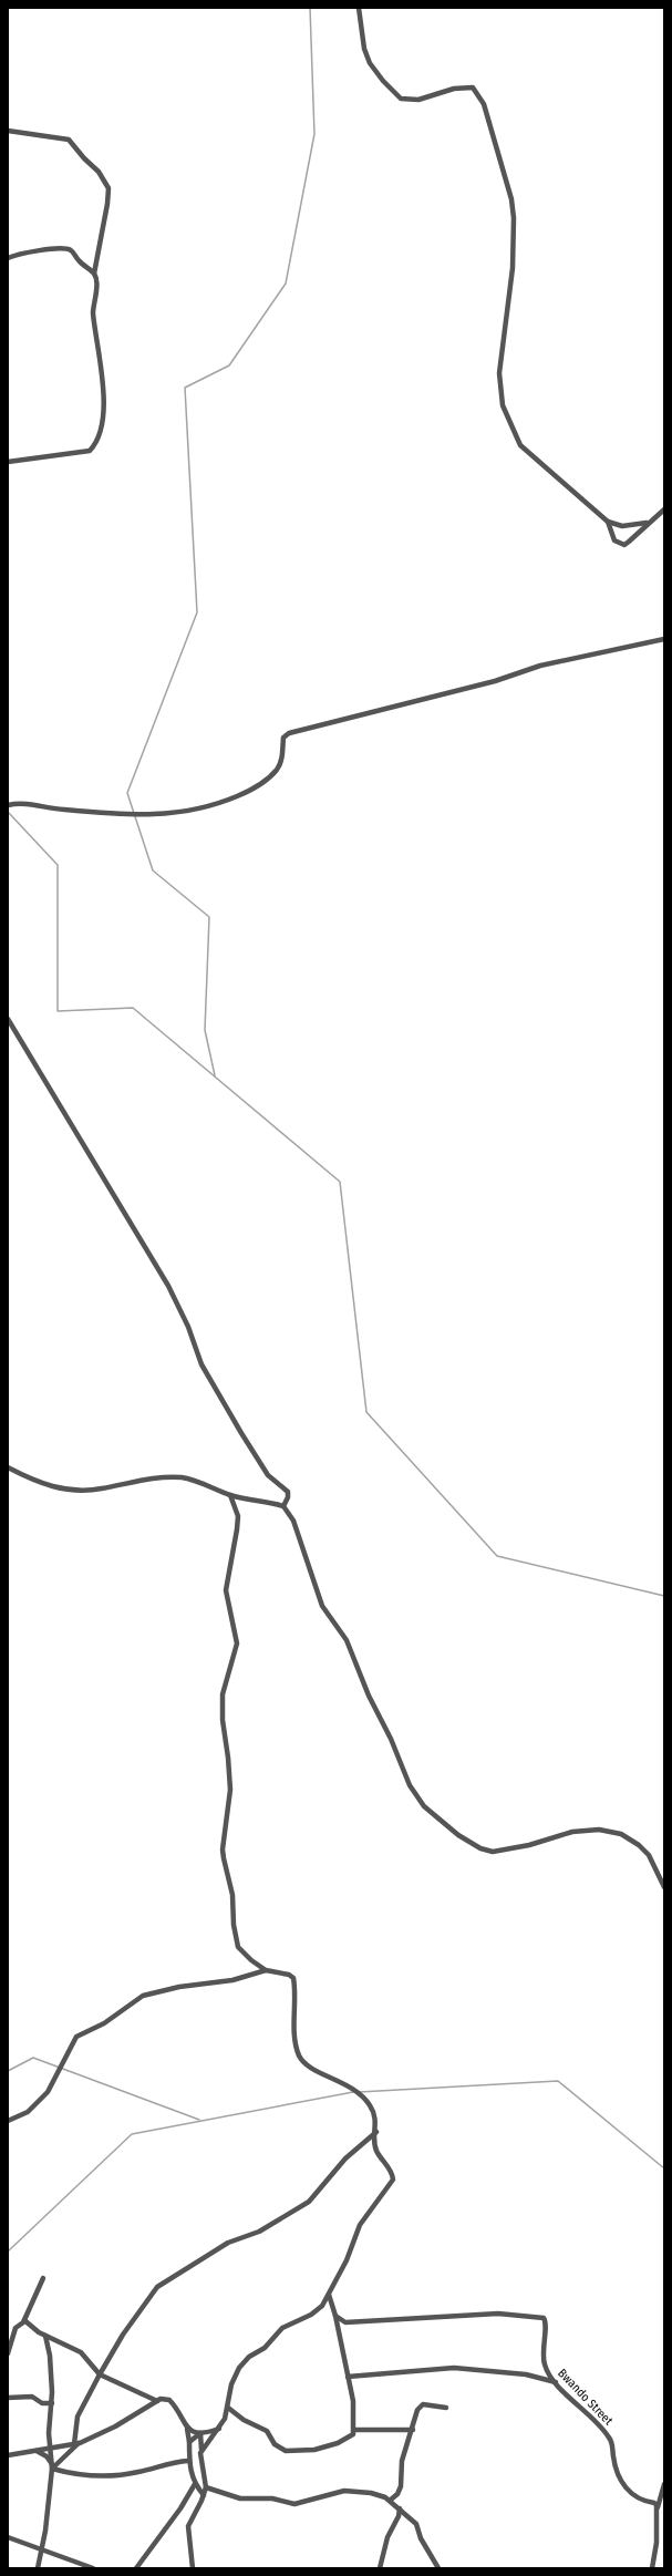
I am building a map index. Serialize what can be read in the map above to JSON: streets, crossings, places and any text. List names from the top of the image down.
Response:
{
  "streets": {
    "street": ["Bwando Street"]
  }
}
